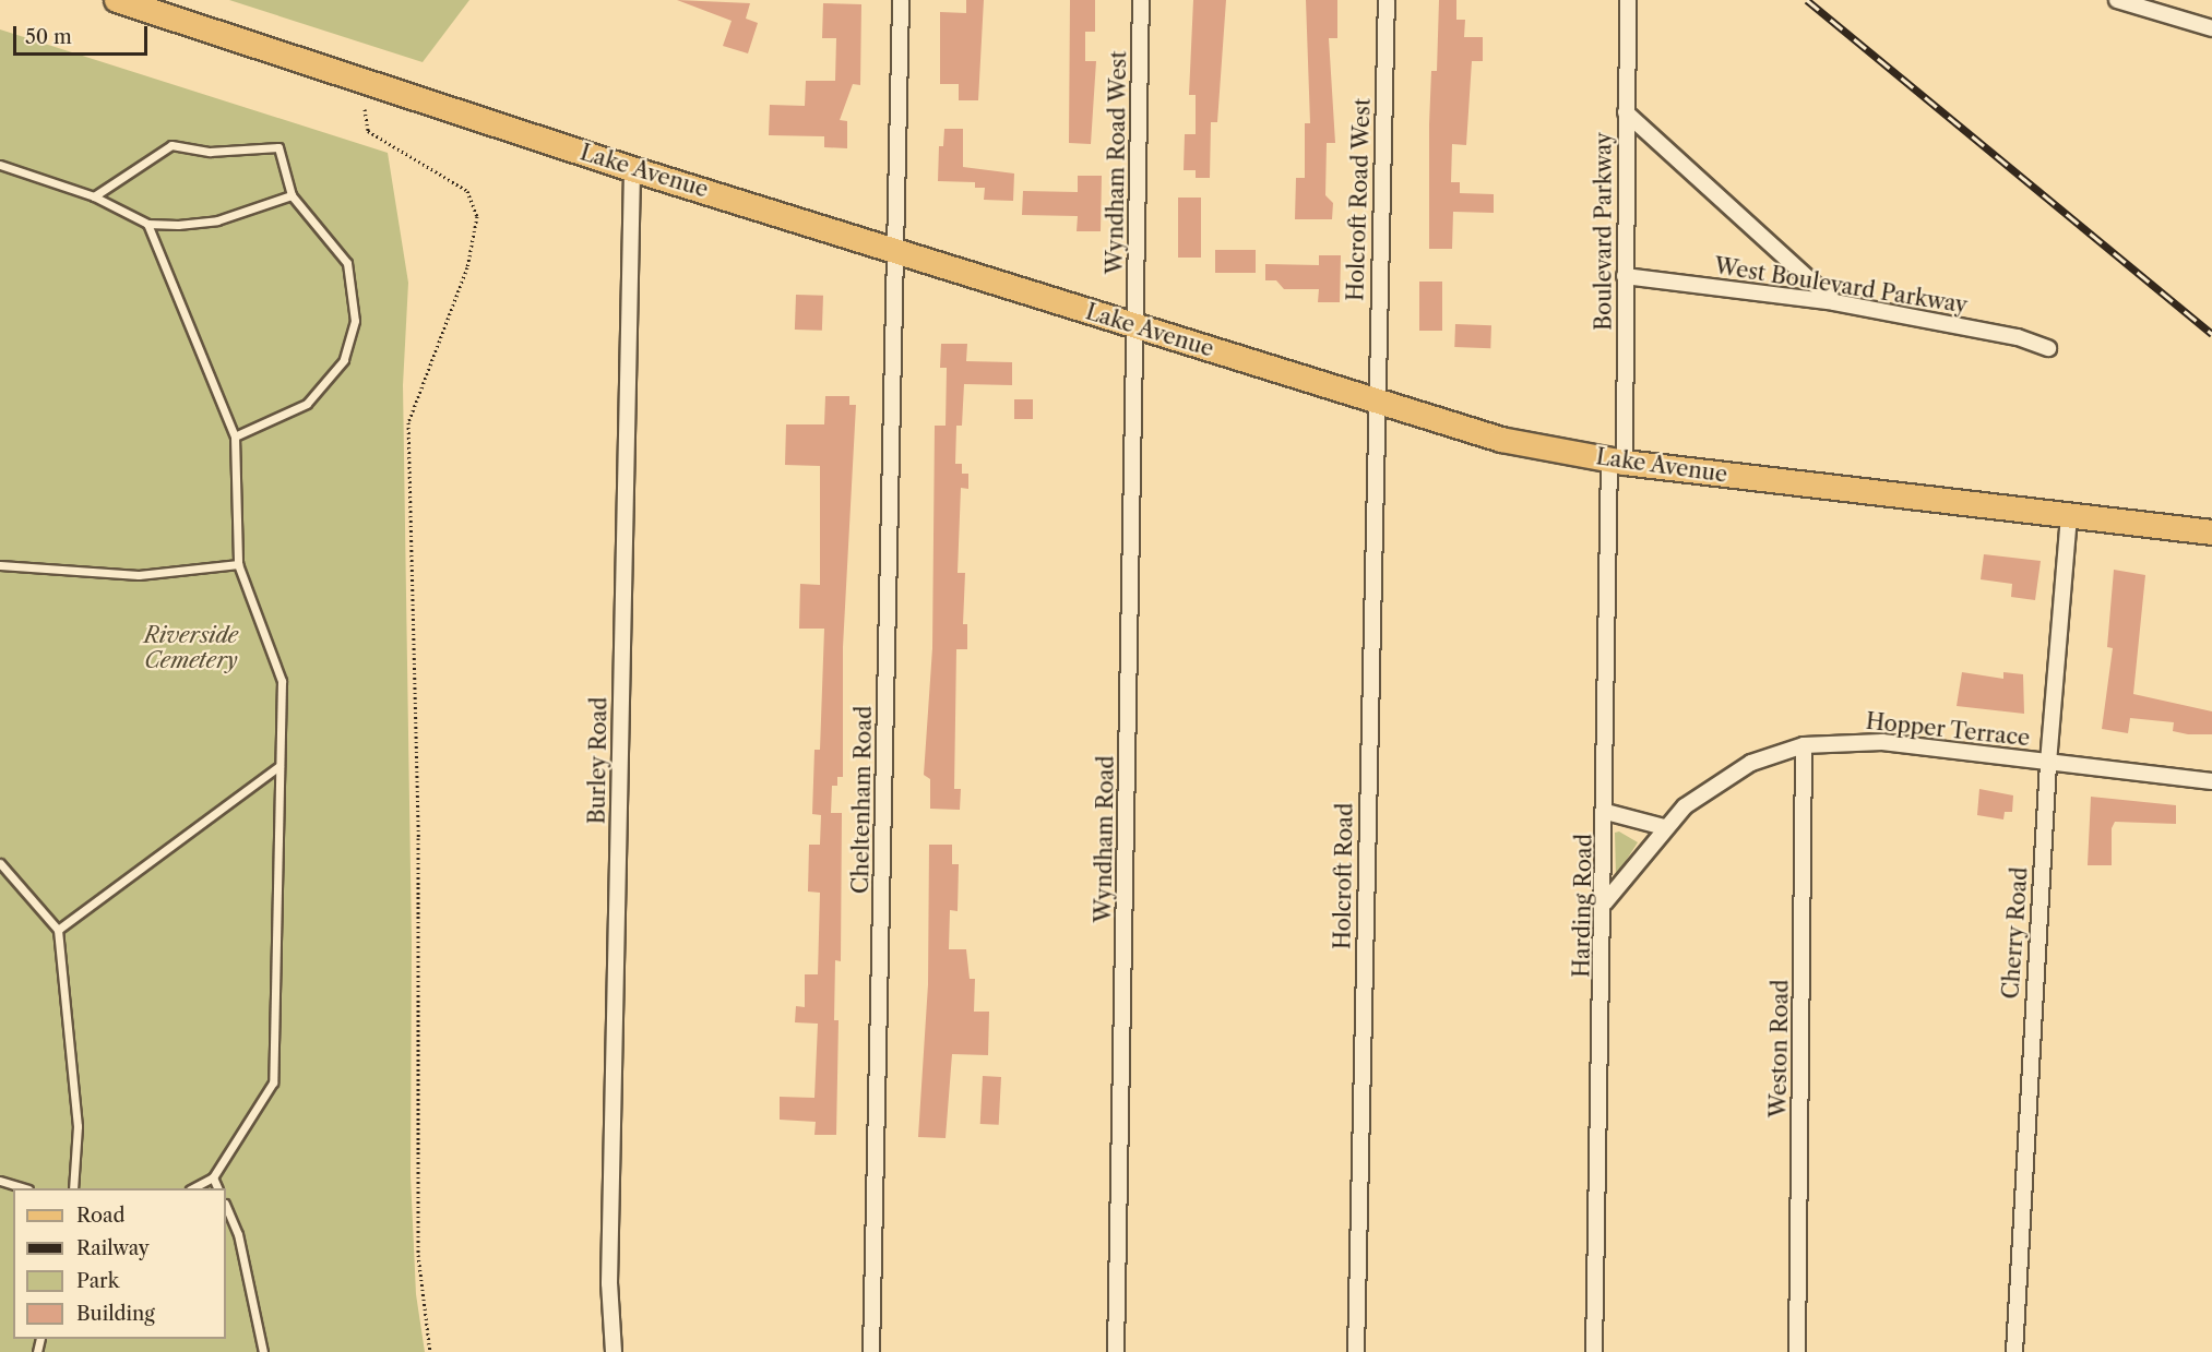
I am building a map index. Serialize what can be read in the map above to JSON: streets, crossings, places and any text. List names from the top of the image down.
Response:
{
  "streets": {
    "main road": ["Lake Avenue"],
    "street": [
      "Wyndham Road West",
      "Holcroft Road West",
      "Boulevard Parkway",
      "West Boulevard Parkway",
      "Hopper Terrace",
      "Burley Road",
      "Cheltenham Road",
      "Wyndham Road",
      "Holcroft Road",
      "Harding Road",
      "Cherry Road",
      "Weston Road"
    ]
  },
  "crossings": [
    ["Wyndham Road West", "Lake Avenue"],
    ["Wyndham Road West", "Wyndham Road"],
    ["Lake Avenue", "Holcroft Road West"],
    ["Lake Avenue", "Boulevard Parkway"],
    ["Lake Avenue", "Burley Road"],
    ["Lake Avenue", "Cheltenham Road"],
    ["Lake Avenue", "Wyndham Road"],
    ["Lake Avenue", "Holcroft Road"],
    ["Lake Avenue", "Harding Road"],
    ["Lake Avenue", "Cherry Road"],
    ["Holcroft Road West", "Holcroft Road"],
    ["Boulevard Parkway", "West Boulevard Parkway"],
    ["Boulevard Parkway", "Harding Road"],
    ["Hopper Terrace", "Harding Road"],
    ["Hopper Terrace", "Cherry Road"],
    ["Hopper Terrace", "Weston Road"]
  ],
  "parks": ["Riverside Cemetery"],
  "legend": [
    "Road",
    "Railway",
    "Park",
    "Building"
  ],
  "scale_bar": "50 m"
}
